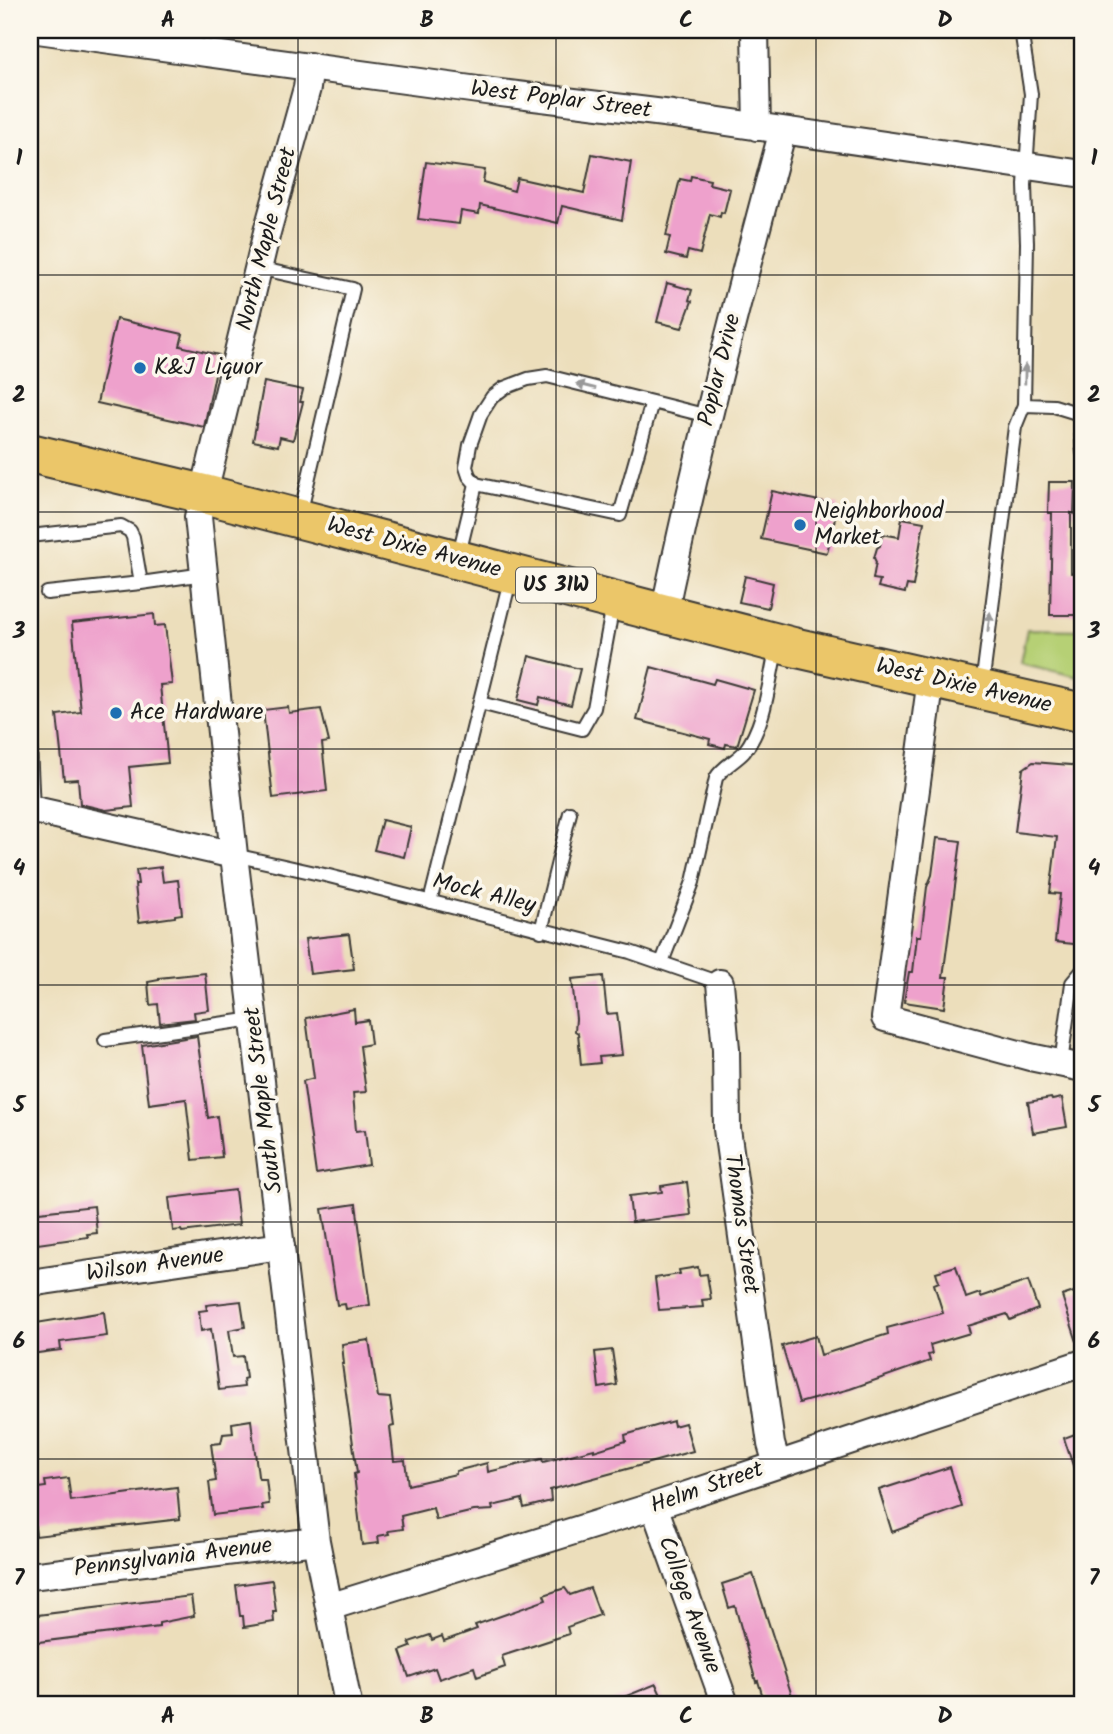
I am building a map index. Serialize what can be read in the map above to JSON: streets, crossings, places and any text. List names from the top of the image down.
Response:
{
  "streets": {
    "main road": ["West Dixie Avenue", "US 31W"],
    "street": [
      "West Poplar Street",
      "North Maple Street",
      "Poplar Drive",
      "South Maple Street",
      "Thomas Street",
      "Wilson Avenue",
      "Helm Street",
      "Pennsylvania Avenue",
      "College Avenue"
    ],
    "lane": ["Mock Alley"]
  },
  "crossings": [
    ["West Poplar Street", "North Maple Street"],
    ["West Poplar Street", "Poplar Drive"],
    ["North Maple Street", "West Dixie Avenue"],
    ["North Maple Street", "South Maple Street"],
    ["Poplar Drive", "West Dixie Avenue"],
    ["West Dixie Avenue", "South Maple Street"],
    ["Mock Alley", "South Maple Street"],
    ["Mock Alley", "Thomas Street"],
    ["South Maple Street", "Wilson Avenue"],
    ["South Maple Street", "Helm Street"],
    ["South Maple Street", "Pennsylvania Avenue"],
    ["Thomas Street", "Helm Street"],
    ["Helm Street", "College Avenue"]
  ],
  "places": ["K&J Liquor", "Neighborhood Market", "Ace Hardware"],
  "grid": {
    "columns": [
      "A",
      "B",
      "C",
      "D"
    ],
    "rows": [
      "1",
      "2",
      "3",
      "4",
      "5",
      "6",
      "7"
    ]
  }
}
